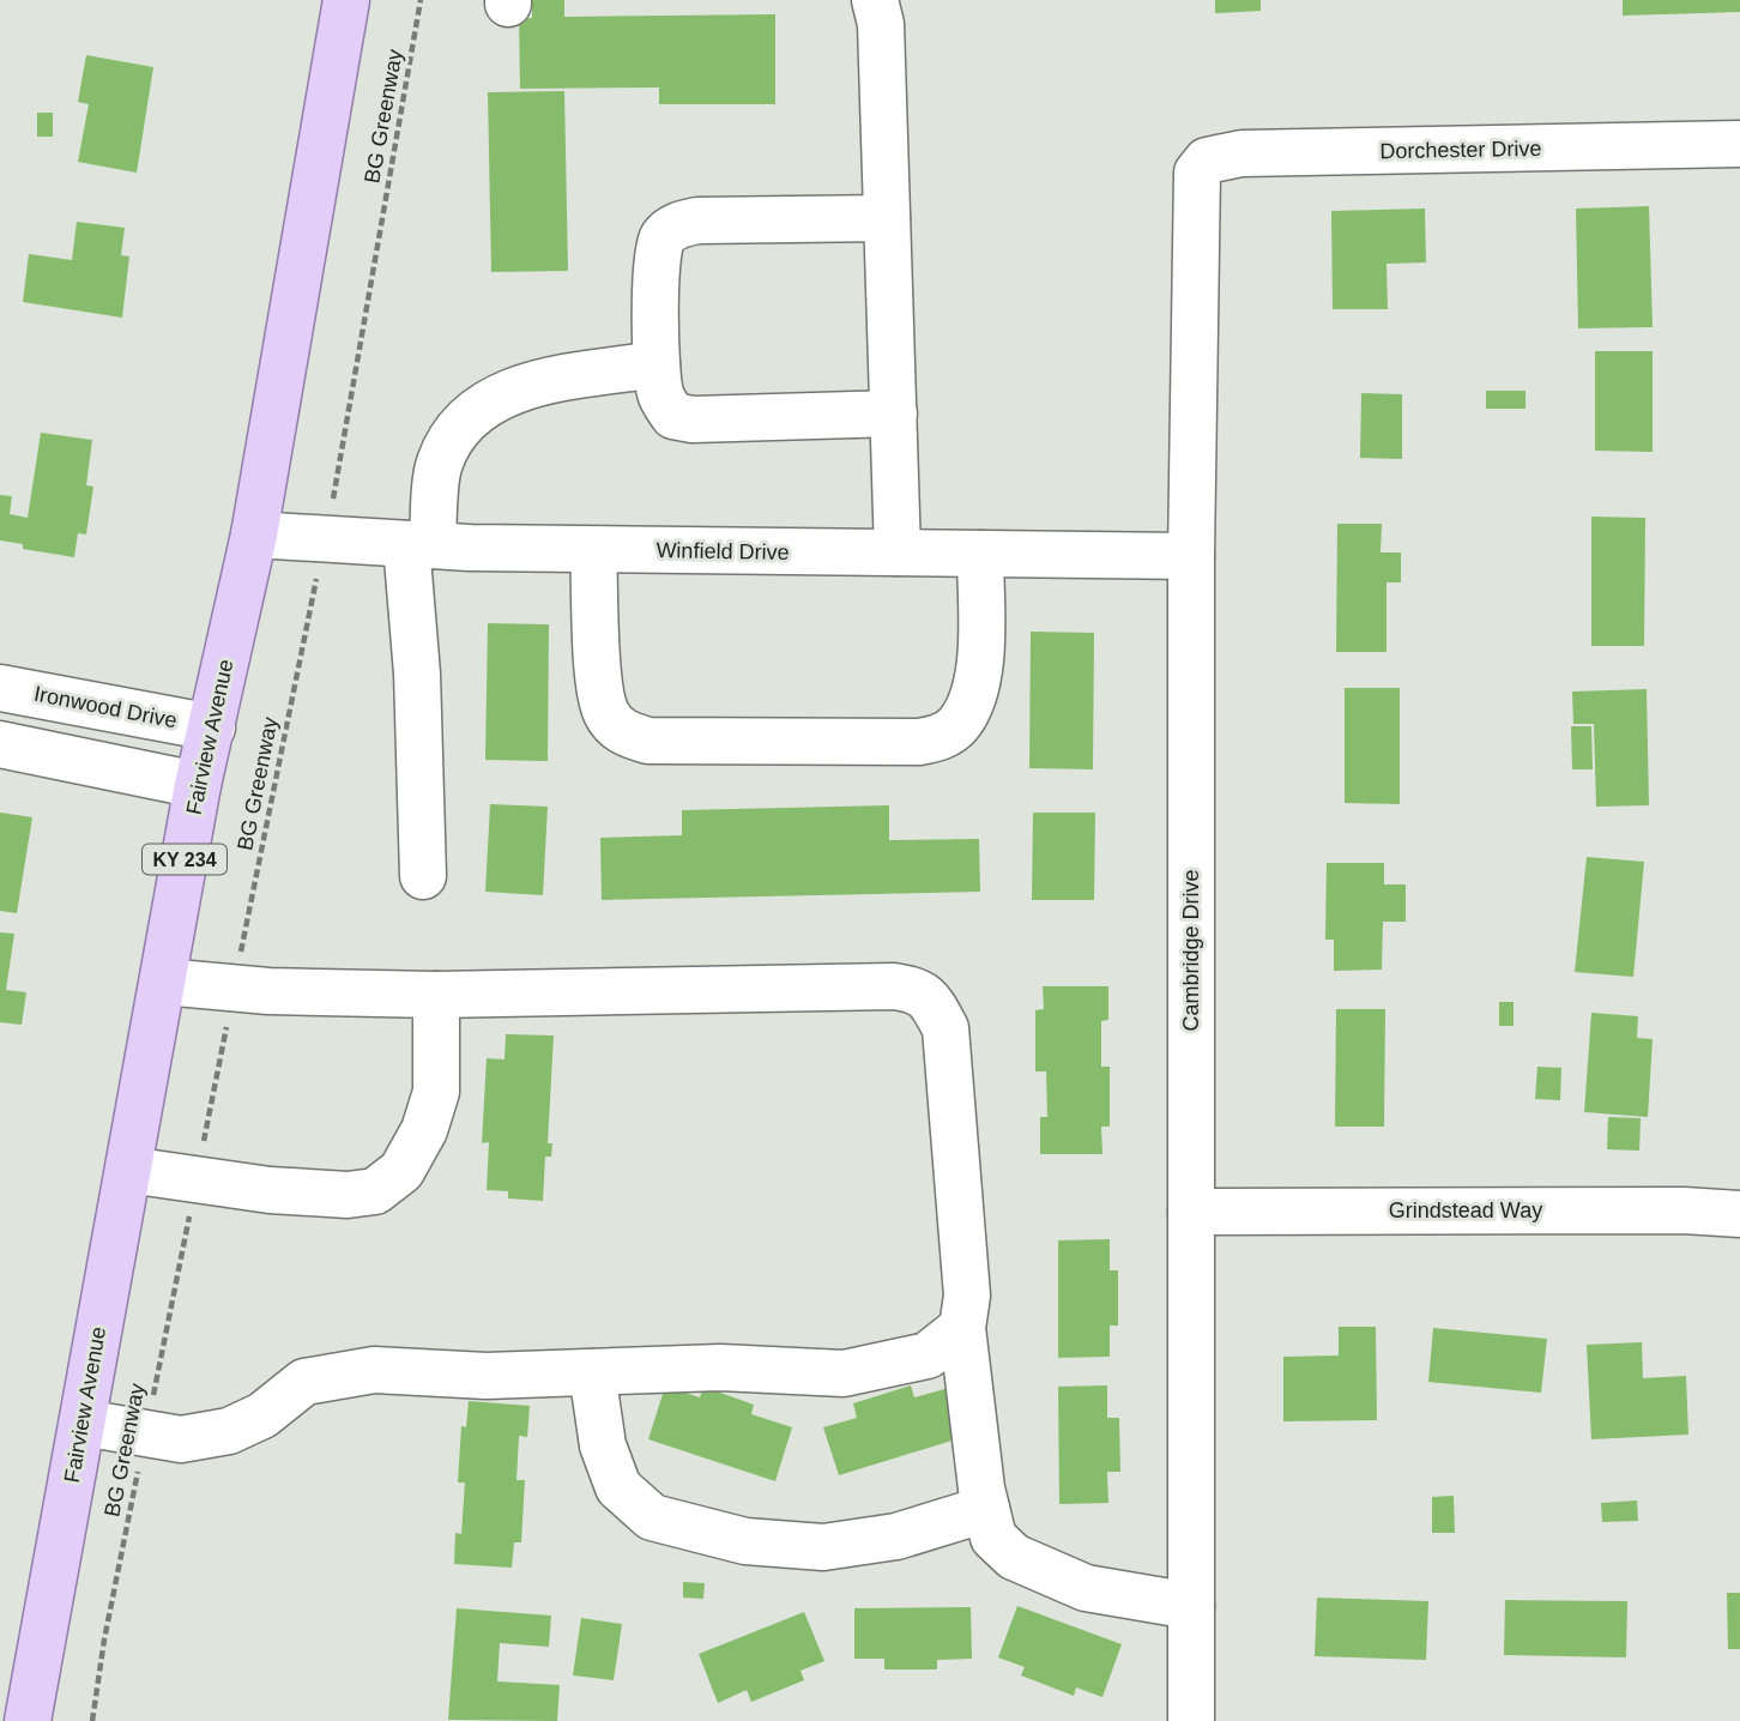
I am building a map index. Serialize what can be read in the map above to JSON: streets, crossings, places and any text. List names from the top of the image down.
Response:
{
  "streets": {
    "main road": ["Fairview Avenue", "KY 234"],
    "street": [
      "Dorchester Drive",
      "Winfield Drive",
      "Ironwood Drive",
      "Cambridge Drive",
      "Grindstead Way"
    ],
    "path": ["BG Greenway"]
  },
  "crossings": [
    ["BG Greenway", "Winfield Drive"],
    ["Dorchester Drive", "Cambridge Drive"],
    ["Winfield Drive", "Fairview Avenue"],
    ["Winfield Drive", "Cambridge Drive"],
    ["Ironwood Drive", "Fairview Avenue"],
    ["Cambridge Drive", "Grindstead Way"]
  ]
}
